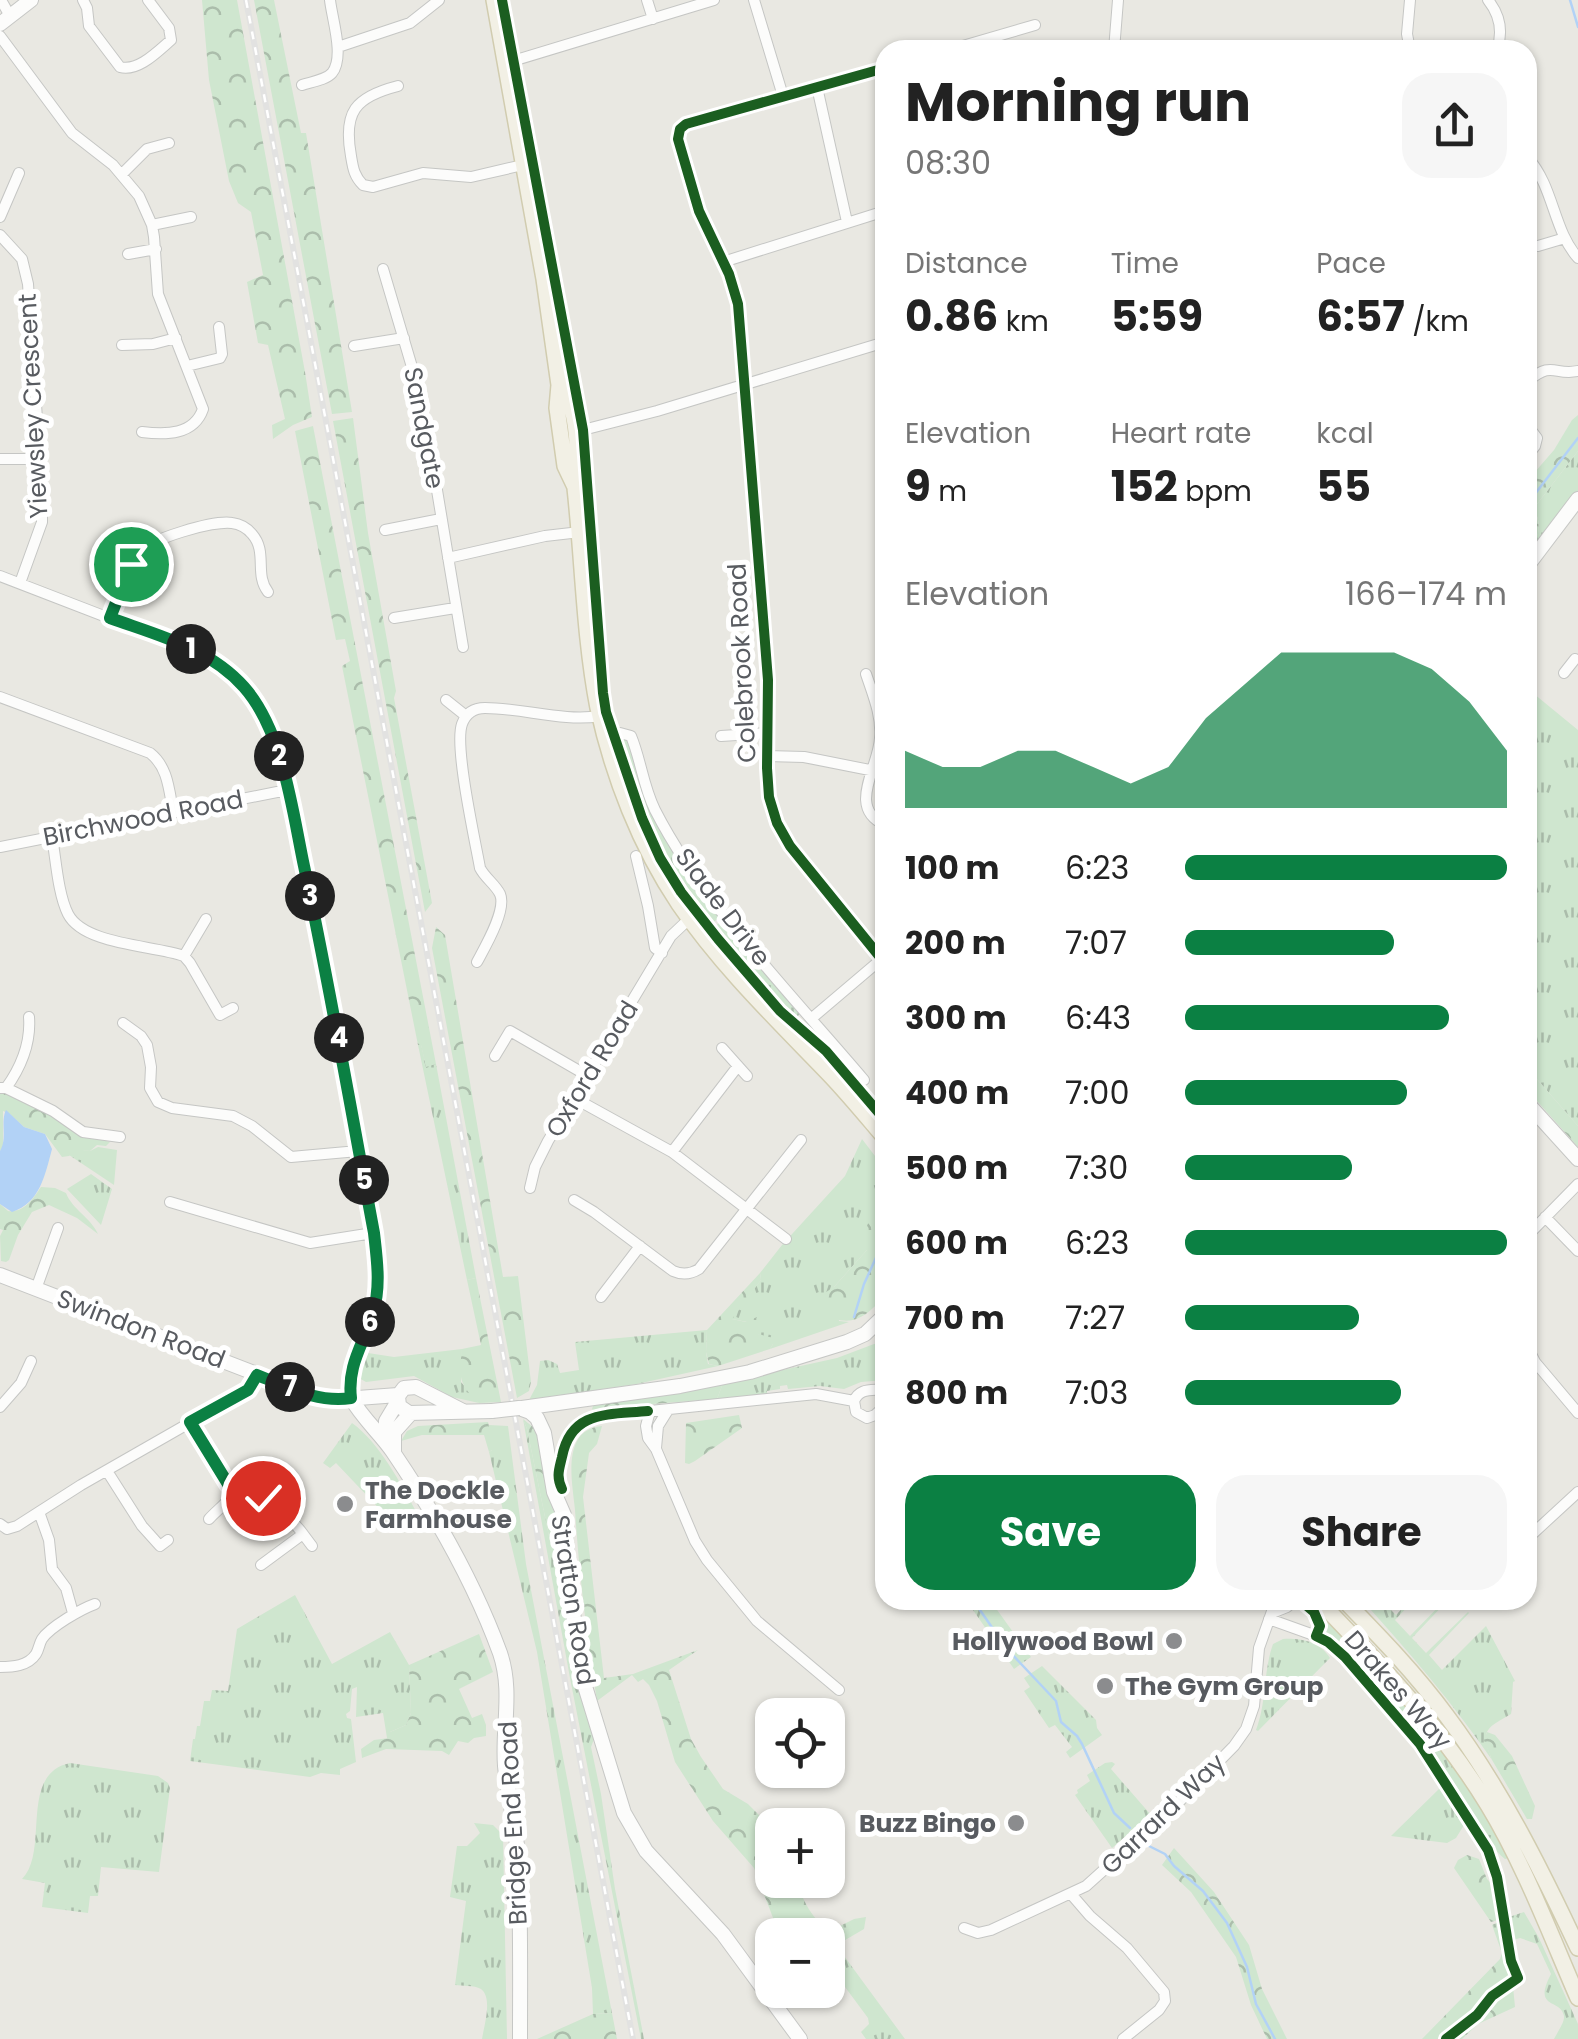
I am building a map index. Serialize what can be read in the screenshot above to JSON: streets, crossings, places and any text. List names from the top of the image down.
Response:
{
  "streets": {
    "main road": [
      "Slade Drive",
      "Swindon Road",
      "Stratton Road",
      "Drakes Way",
      "Bridge End Road"
    ],
    "street": [
      "Yiewsley Crescent",
      "Sandgate",
      "Colebrook Road",
      "Birchwood Road",
      "Oxford Road",
      "Garrard Way"
    ]
  },
  "crossings": [
    ["Slade Drive", "Oxford Road"],
    ["Swindon Road", "Bridge End Road"],
    ["Drakes Way", "Garrard Way"]
  ],
  "places": [
    "The Dockle Farmhouse",
    "Hollywood Bowl",
    "The Gym Group",
    "Buzz Bingo"
  ],
  "page": {
    "heading": ["Morning run", "08:30"],
    "stats": [
      ["Distance", "0.86 km"],
      ["Time", "5:59"],
      ["Pace", "6:57 /km"],
      ["Elevation", "9 m"],
      ["Heart rate", "152 bpm"],
      ["kcal", "55"]
    ],
    "chart": ["Elevation", "166–174 m"],
    "pins": [
      "1",
      "2",
      "3",
      "4",
      "5",
      "6",
      "7"
    ],
    "list": [
      {
        "name": "100 m",
        "note": "6:23"
      },
      {
        "name": "200 m",
        "note": "7:07"
      },
      {
        "name": "300 m",
        "note": "6:43"
      },
      {
        "name": "400 m",
        "note": "7:00"
      },
      {
        "name": "500 m",
        "note": "7:30"
      },
      {
        "name": "600 m",
        "note": "6:23"
      },
      {
        "name": "700 m",
        "note": "7:27"
      },
      {
        "name": "800 m",
        "note": "7:03"
      }
    ],
    "buttons": ["Save", "Share"],
    "map_buttons": ["+", "−"]
  }
}
